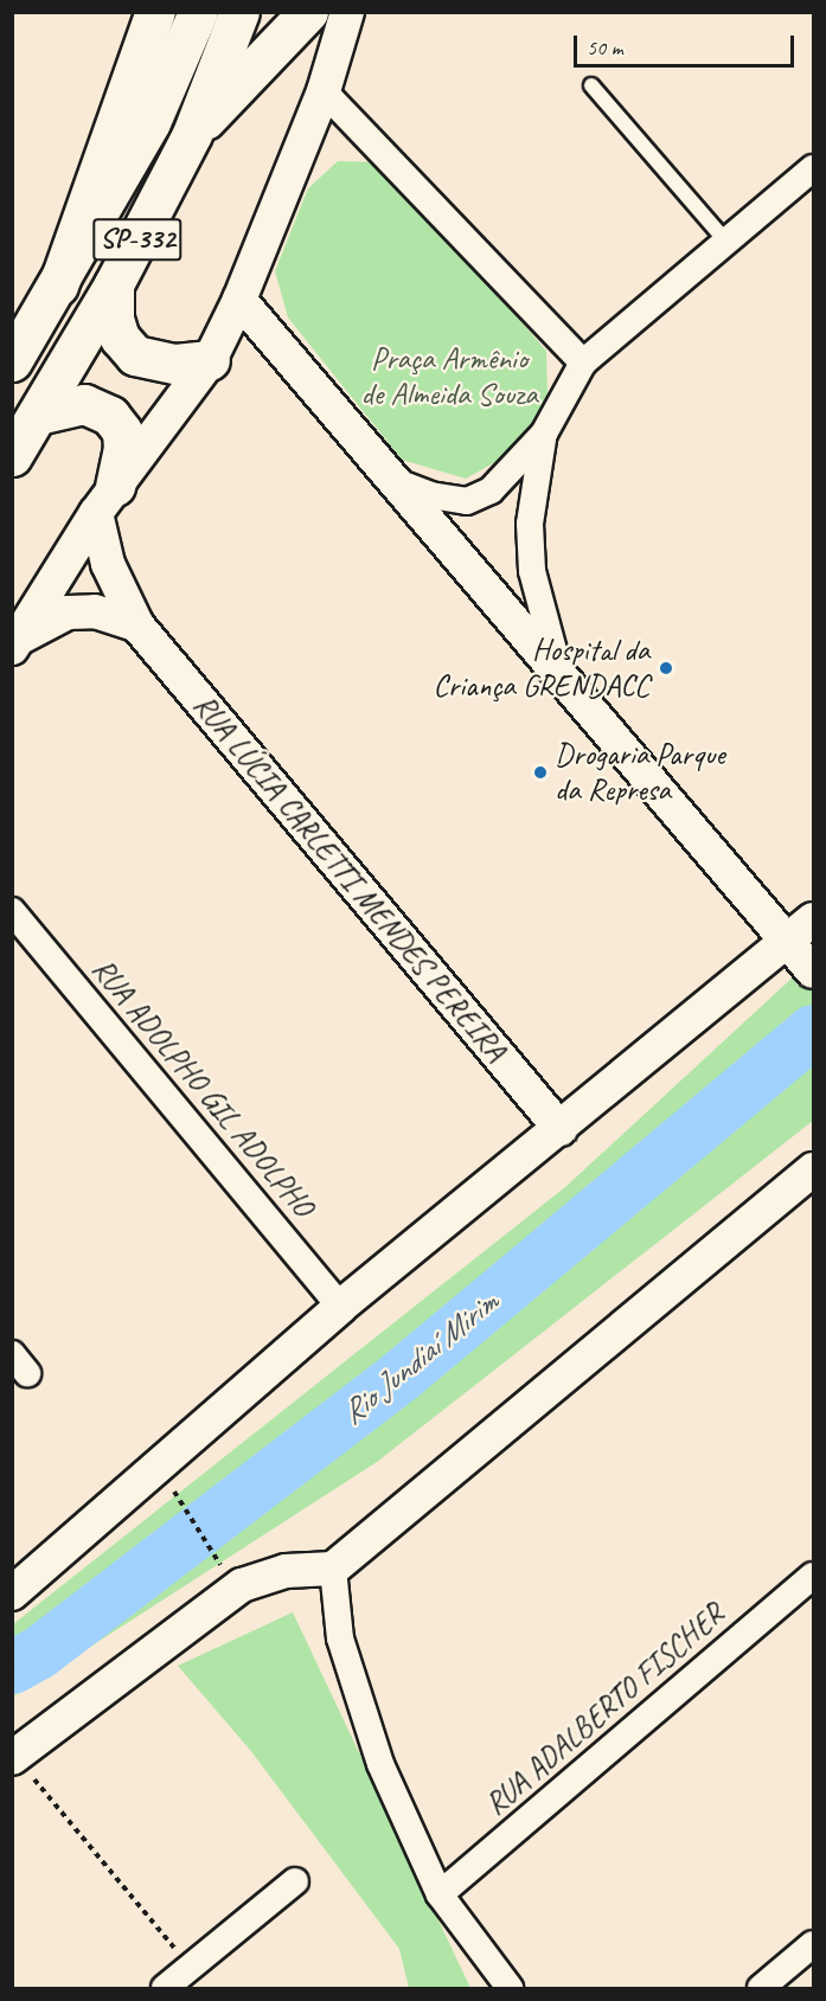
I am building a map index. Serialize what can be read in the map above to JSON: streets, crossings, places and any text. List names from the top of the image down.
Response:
{
  "streets": {
    "main road": ["SP-332"],
    "street": ["RUA LÚCIA CARLETTI MENDES PEREIRA", "RUA ADOLPHO GIL ADOLPHO", "RUA ADALBERTO FISCHER"]
  },
  "water": ["Rio Jundiaí Mirim"],
  "parks": ["Praça Armênio de Almeida Souza"],
  "places": ["Hospital da Criança GRENDACC", "Drogaria Parque da Represa"],
  "scale_bar": "50 m"
}
